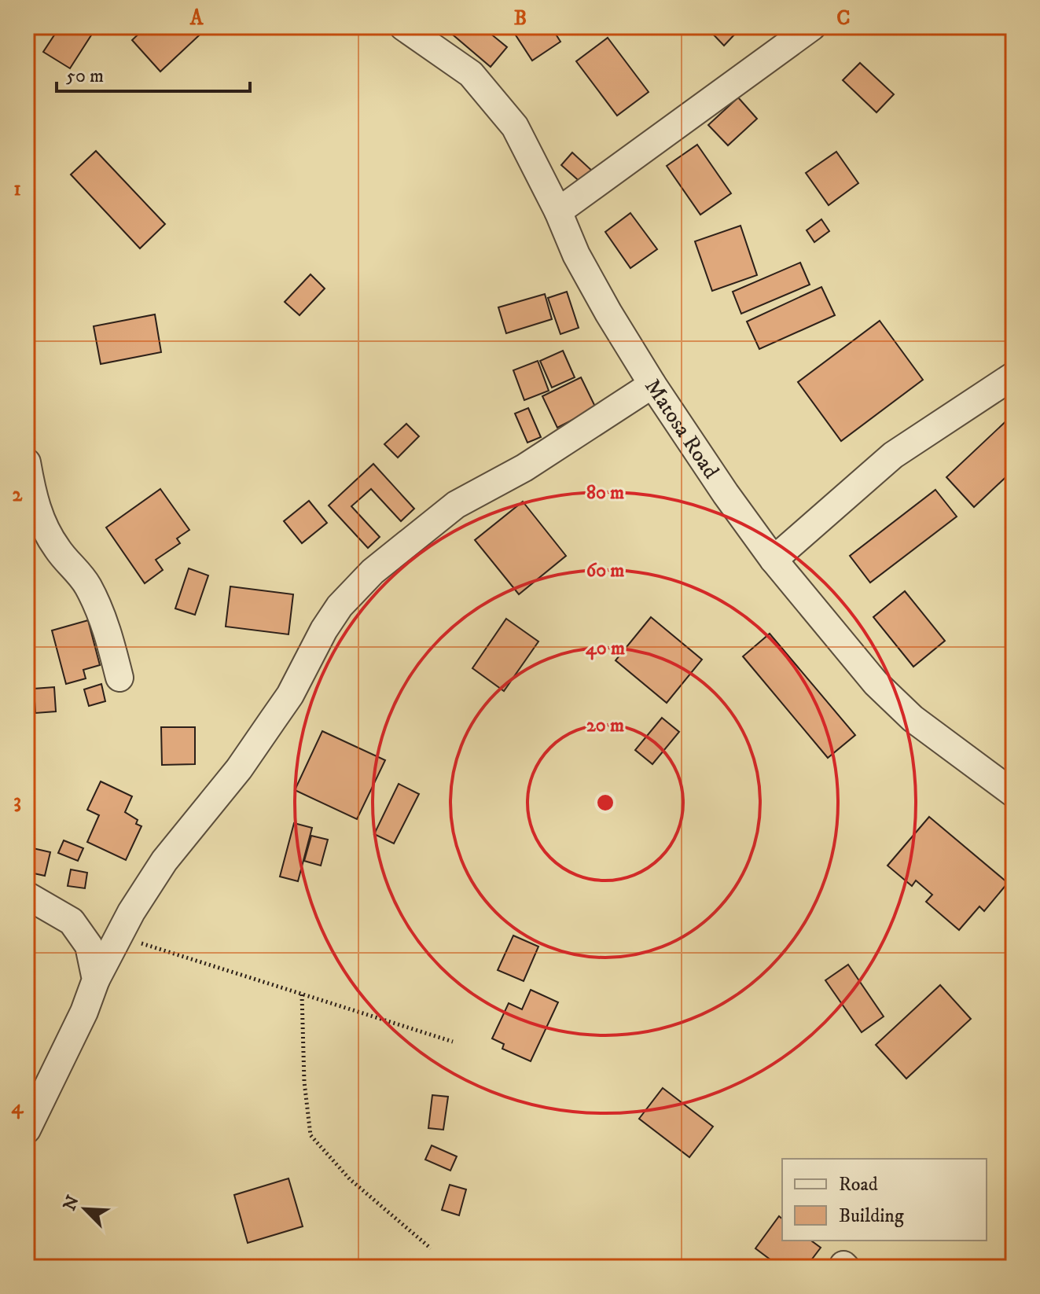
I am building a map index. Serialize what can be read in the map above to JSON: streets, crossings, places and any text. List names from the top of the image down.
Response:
{
  "streets": {
    "street": ["Matosa Road"]
  },
  "legend": ["Road", "Building"],
  "scale_bar": "50 m",
  "north": "top left",
  "grid": {
    "columns": ["A", "B", "C"],
    "rows": [
      "1",
      "2",
      "3",
      "4"
    ]
  },
  "rings": [
    "80 m",
    "60 m",
    "40 m",
    "20 m"
  ]
}
